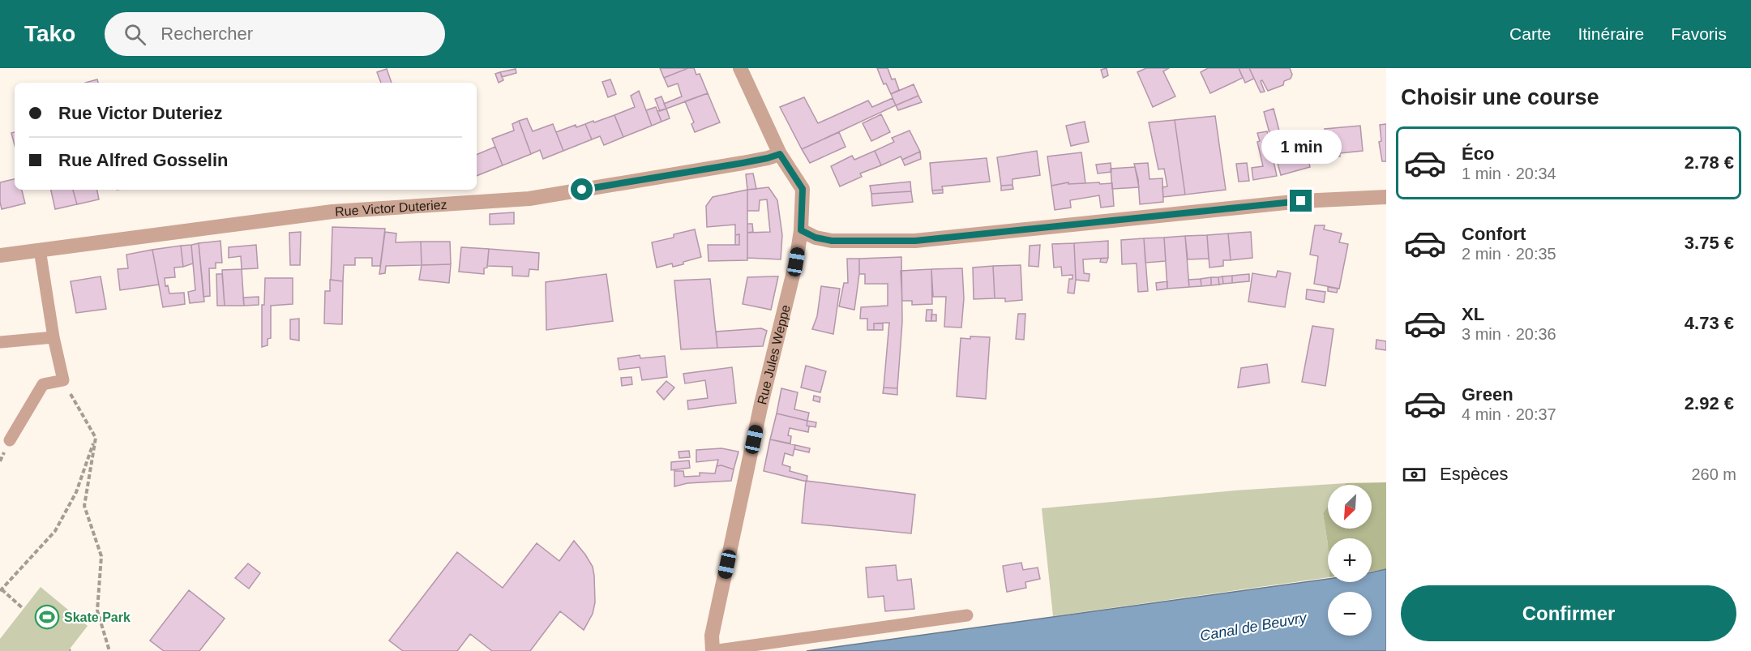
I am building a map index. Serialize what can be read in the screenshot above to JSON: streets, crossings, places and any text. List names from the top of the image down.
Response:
{
  "streets": {
    "street": ["Rue Victor Duteriez", "Rue Jules Weppe"]
  },
  "crossings": [
    ["Rue Victor Duteriez", "Rue Jules Weppe"]
  ],
  "water": ["Canal de Beuvry"],
  "places": {
    "sports": ["Skate Park"]
  },
  "north": "bottom left",
  "page": {
    "header": "Tako",
    "search": "Rechercher",
    "nav": ["Carte", "Itinéraire", "Favoris"],
    "heading": "Choisir une course",
    "banner": ["Rue Victor Duteriez", "Rue Alfred Gosselin"],
    "list": [
      {
        "name": "Éco",
        "note": "1 min · 20:34",
        "value": "2.78 €"
      },
      {
        "name": "Confort",
        "note": "2 min · 20:35",
        "value": "3.75 €"
      },
      {
        "name": "XL",
        "note": "3 min · 20:36",
        "value": "4.73 €"
      },
      {
        "name": "Green",
        "note": "4 min · 20:37",
        "value": "2.92 €"
      }
    ],
    "bubble": "1 min",
    "pay": ["Espèces", "260 m"],
    "map_buttons": ["+", "−"],
    "buttons": "Confirmer"
  }
}
